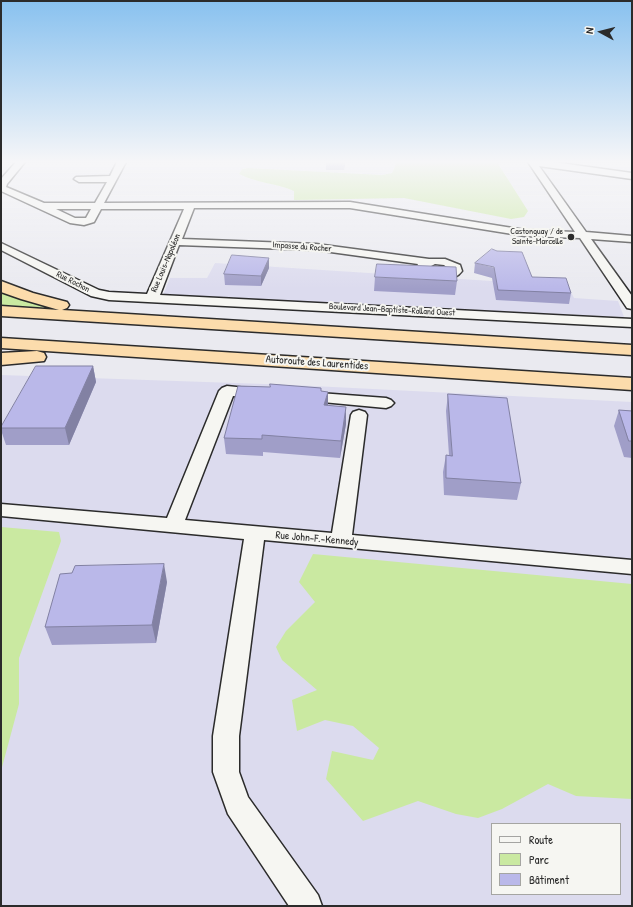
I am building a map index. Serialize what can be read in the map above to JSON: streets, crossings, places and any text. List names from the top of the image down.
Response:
{
  "streets": {
    "highway": ["Autoroute des Laurentides"],
    "street": [
      "Impasse du Rocher",
      "Rue Louis-Napoléon",
      "Rue Rochon",
      "Boulevard Jean-Baptiste-Rolland Ouest",
      "Rue John-F.-Kennedy"
    ]
  },
  "crossings": [
    ["Impasse du Rocher", "Rue Louis-Napoléon"],
    ["Rue Louis-Napoléon", "Rue Rochon"],
    ["Rue Louis-Napoléon", "Boulevard Jean-Baptiste-Rolland Ouest"],
    ["Rue Rochon", "Boulevard Jean-Baptiste-Rolland Ouest"]
  ],
  "places": ["Castonguay / de Sainte-Marcelle"],
  "legend": ["Route", "Parc", "Bâtiment"],
  "north": "left"
}
